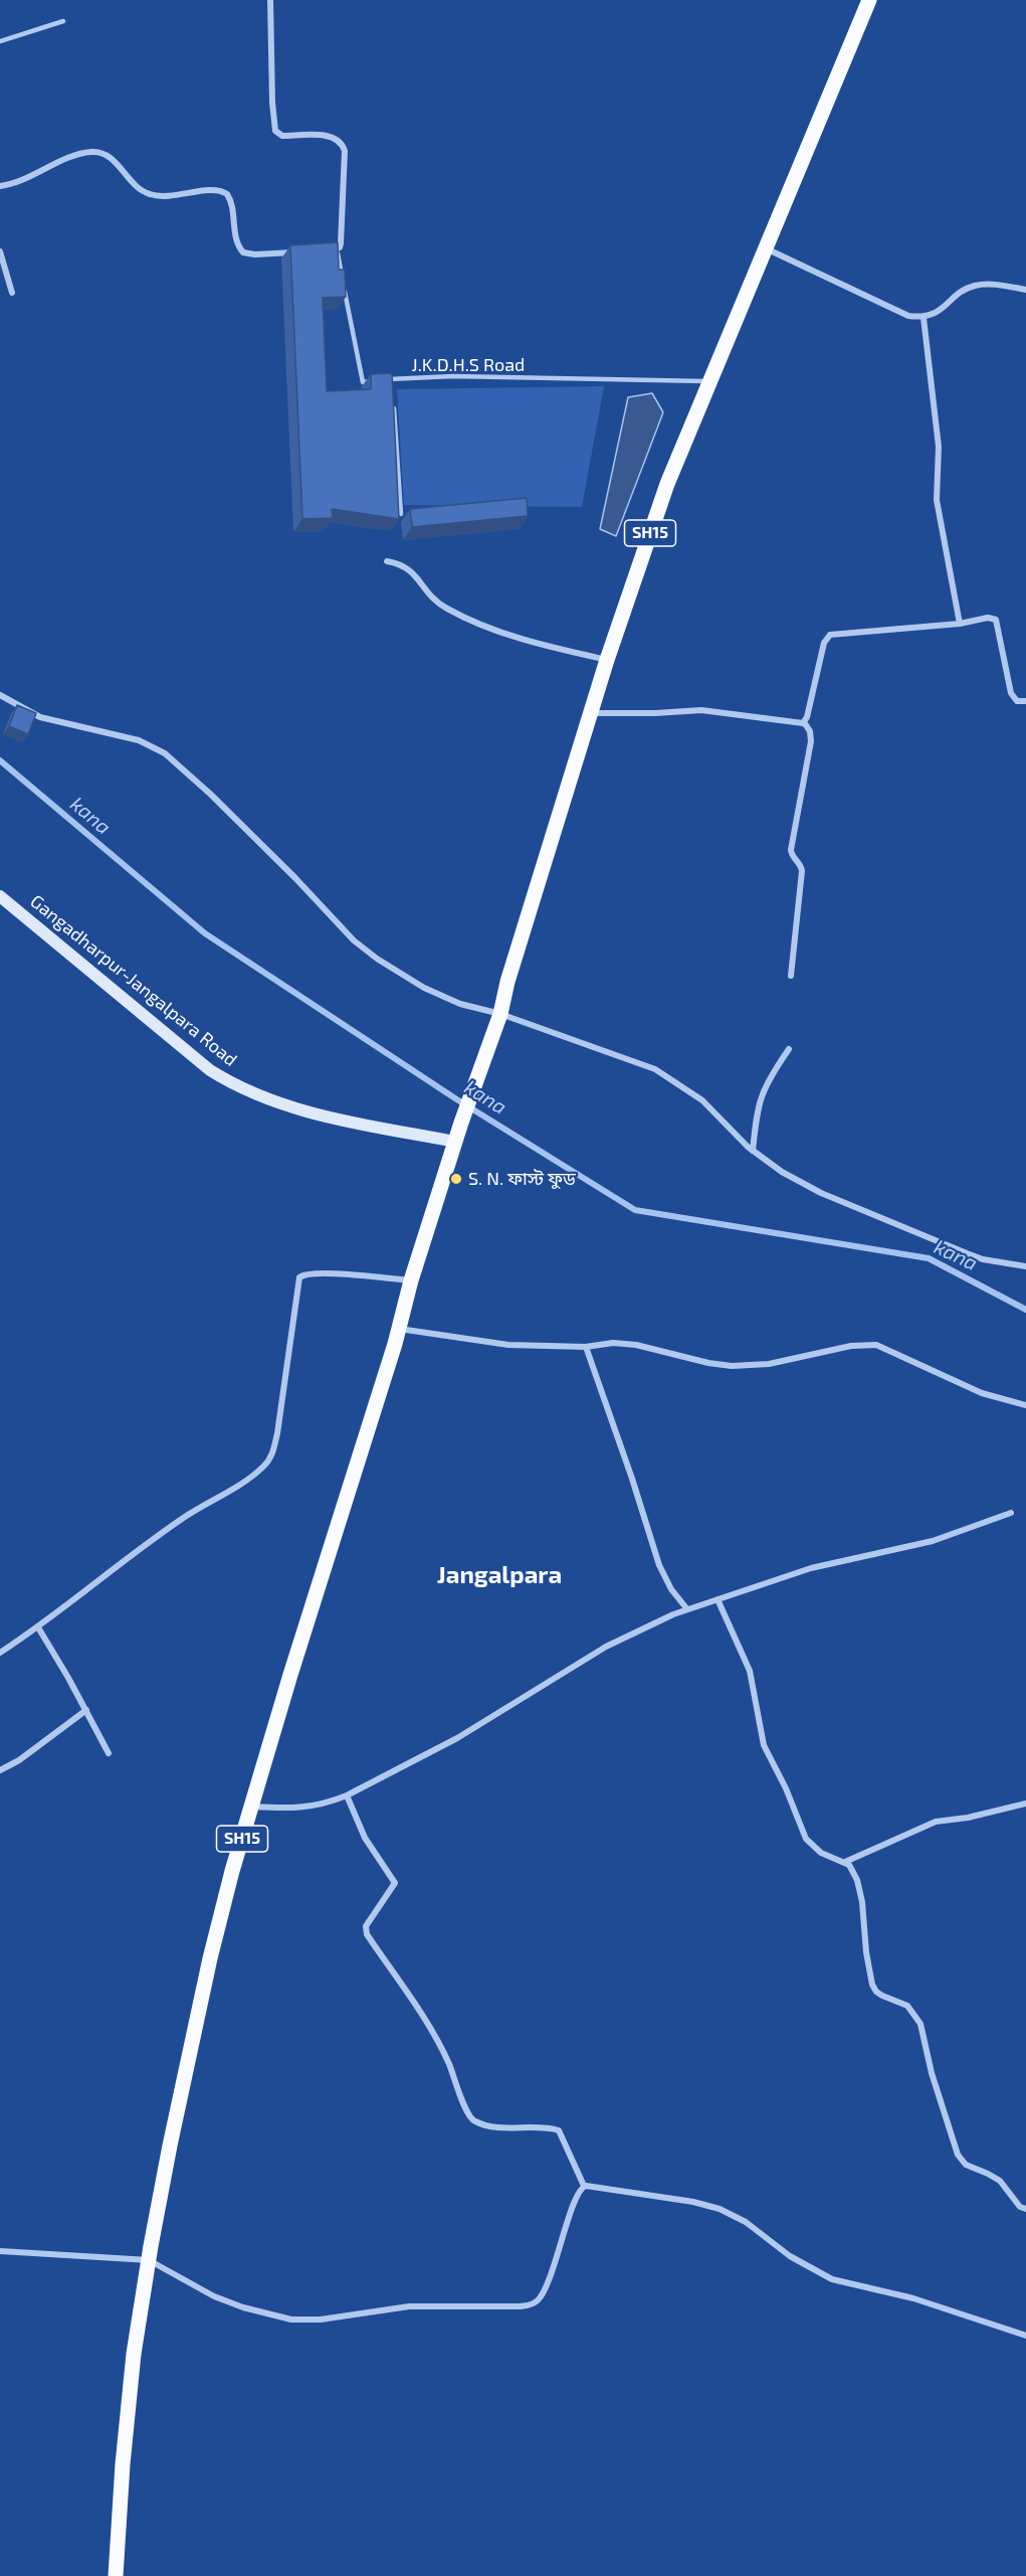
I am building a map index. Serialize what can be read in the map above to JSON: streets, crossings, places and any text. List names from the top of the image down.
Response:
{
  "streets": {
    "main road": ["SH15"],
    "street": ["Gangadharpur-Jangalpara Road"],
    "lane": ["J.K.D.H.S Road"]
  },
  "crossings": [
    ["J.K.D.H.S Road", "SH15"],
    ["SH15", "Gangadharpur-Jangalpara Road"]
  ],
  "districts": ["Jangalpara"],
  "water": ["kana"],
  "places": ["S. N. ফাস্ট ফুড"]
}
